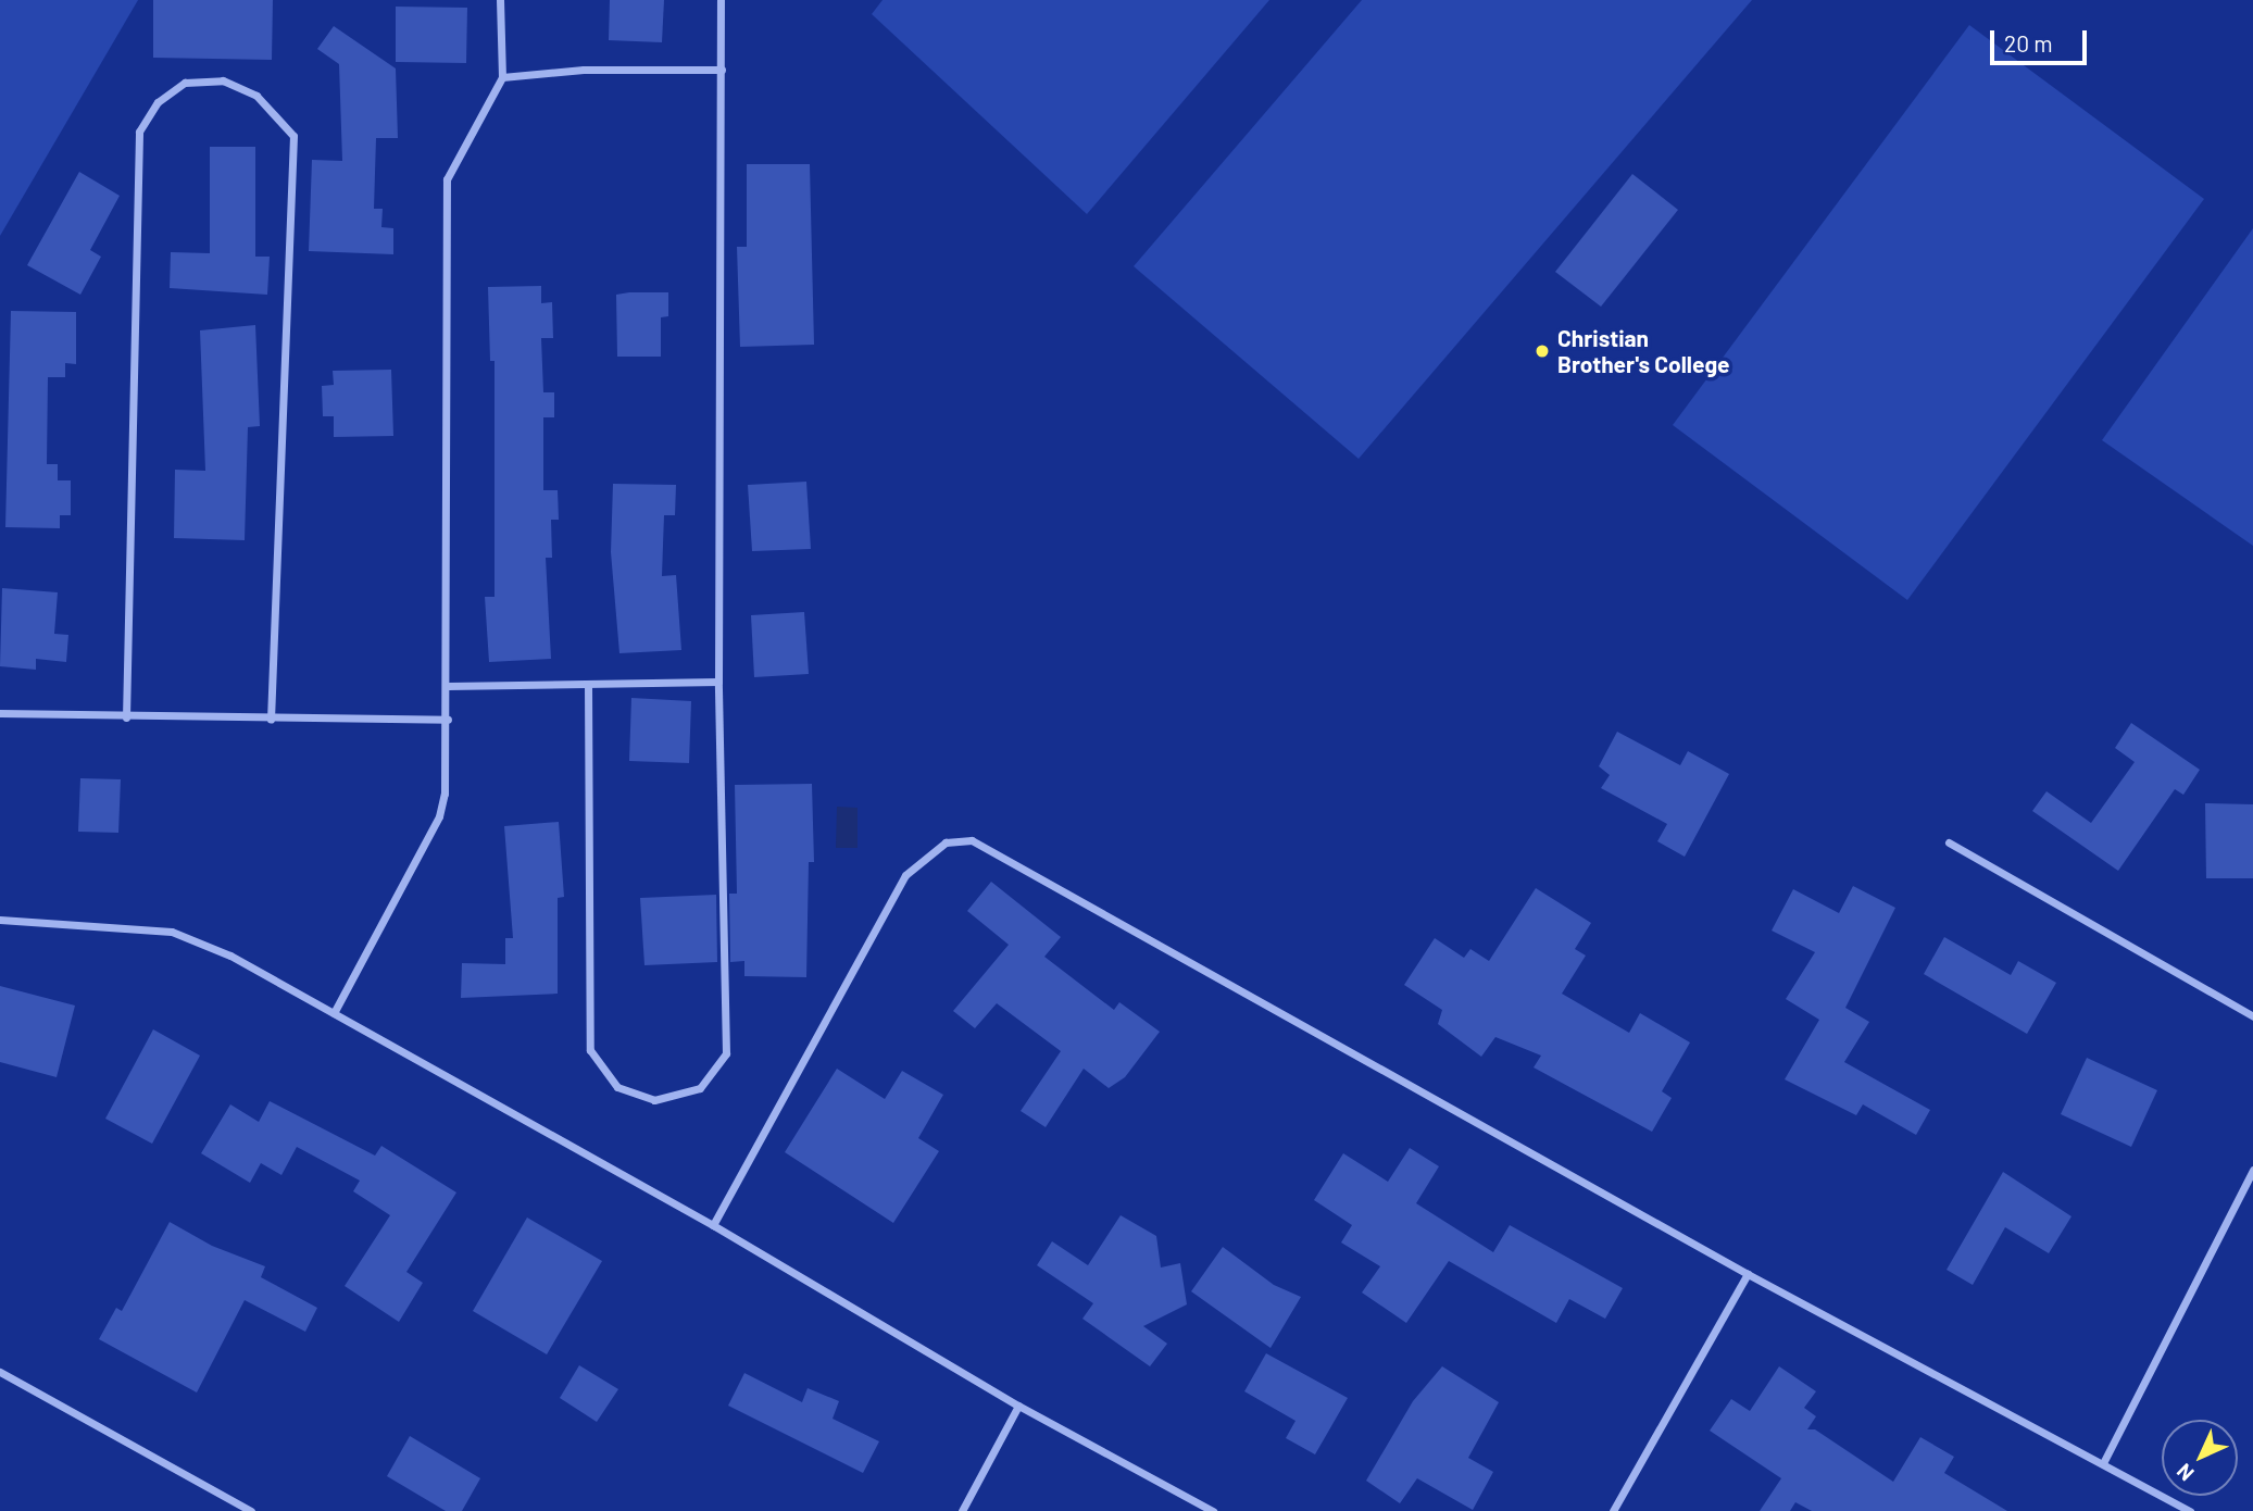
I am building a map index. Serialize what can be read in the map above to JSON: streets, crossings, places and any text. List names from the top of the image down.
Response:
{
  "places": ["Christian Brother's College"],
  "scale_bar": "20 m",
  "north": "bottom left"
}
